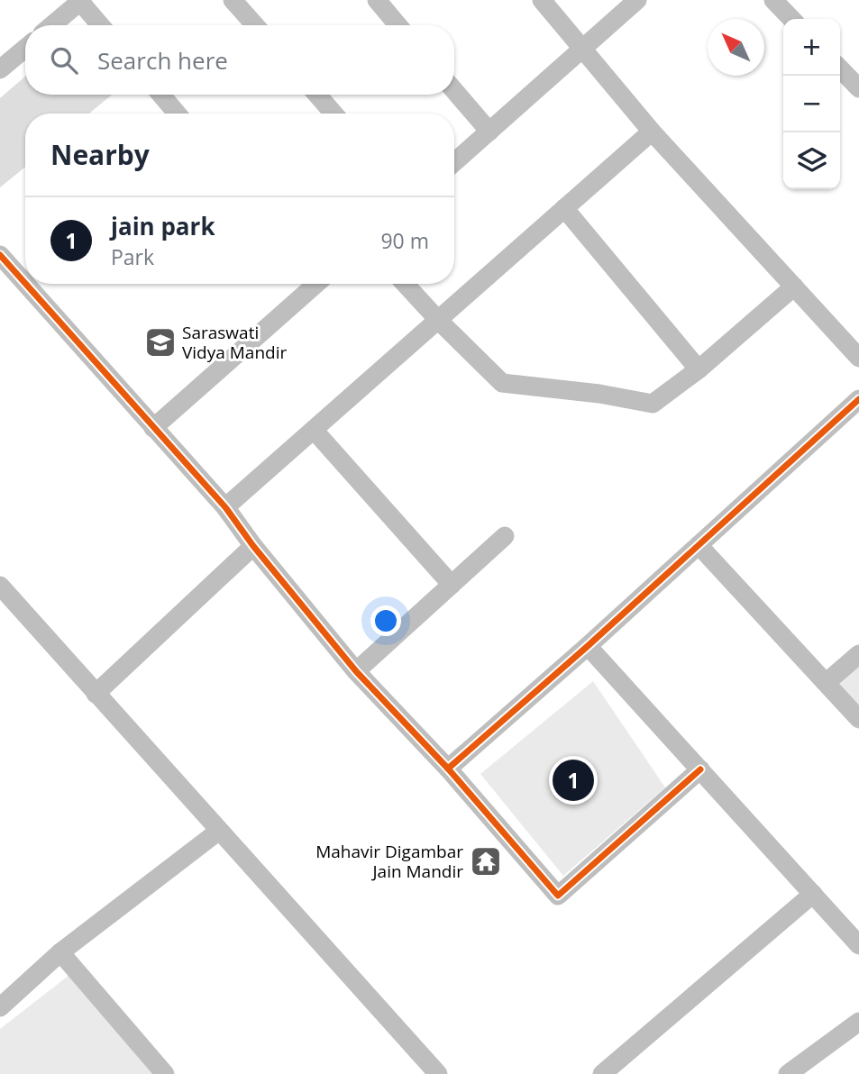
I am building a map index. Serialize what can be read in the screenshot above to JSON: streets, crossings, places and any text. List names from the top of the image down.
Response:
{
  "places": {
    "school or university": ["Saraswati Vidya Mandir"],
    "temple": ["Mahavir Digambar Jain Mandir"]
  },
  "north": "top left",
  "page": {
    "map_buttons": ["+", "−"],
    "search": "Search here",
    "heading": "Nearby",
    "list": [
      {
        "mark": "1",
        "name": "jain park",
        "note": "Park",
        "value": "90 m"
      }
    ],
    "pins": "1"
  }
}
